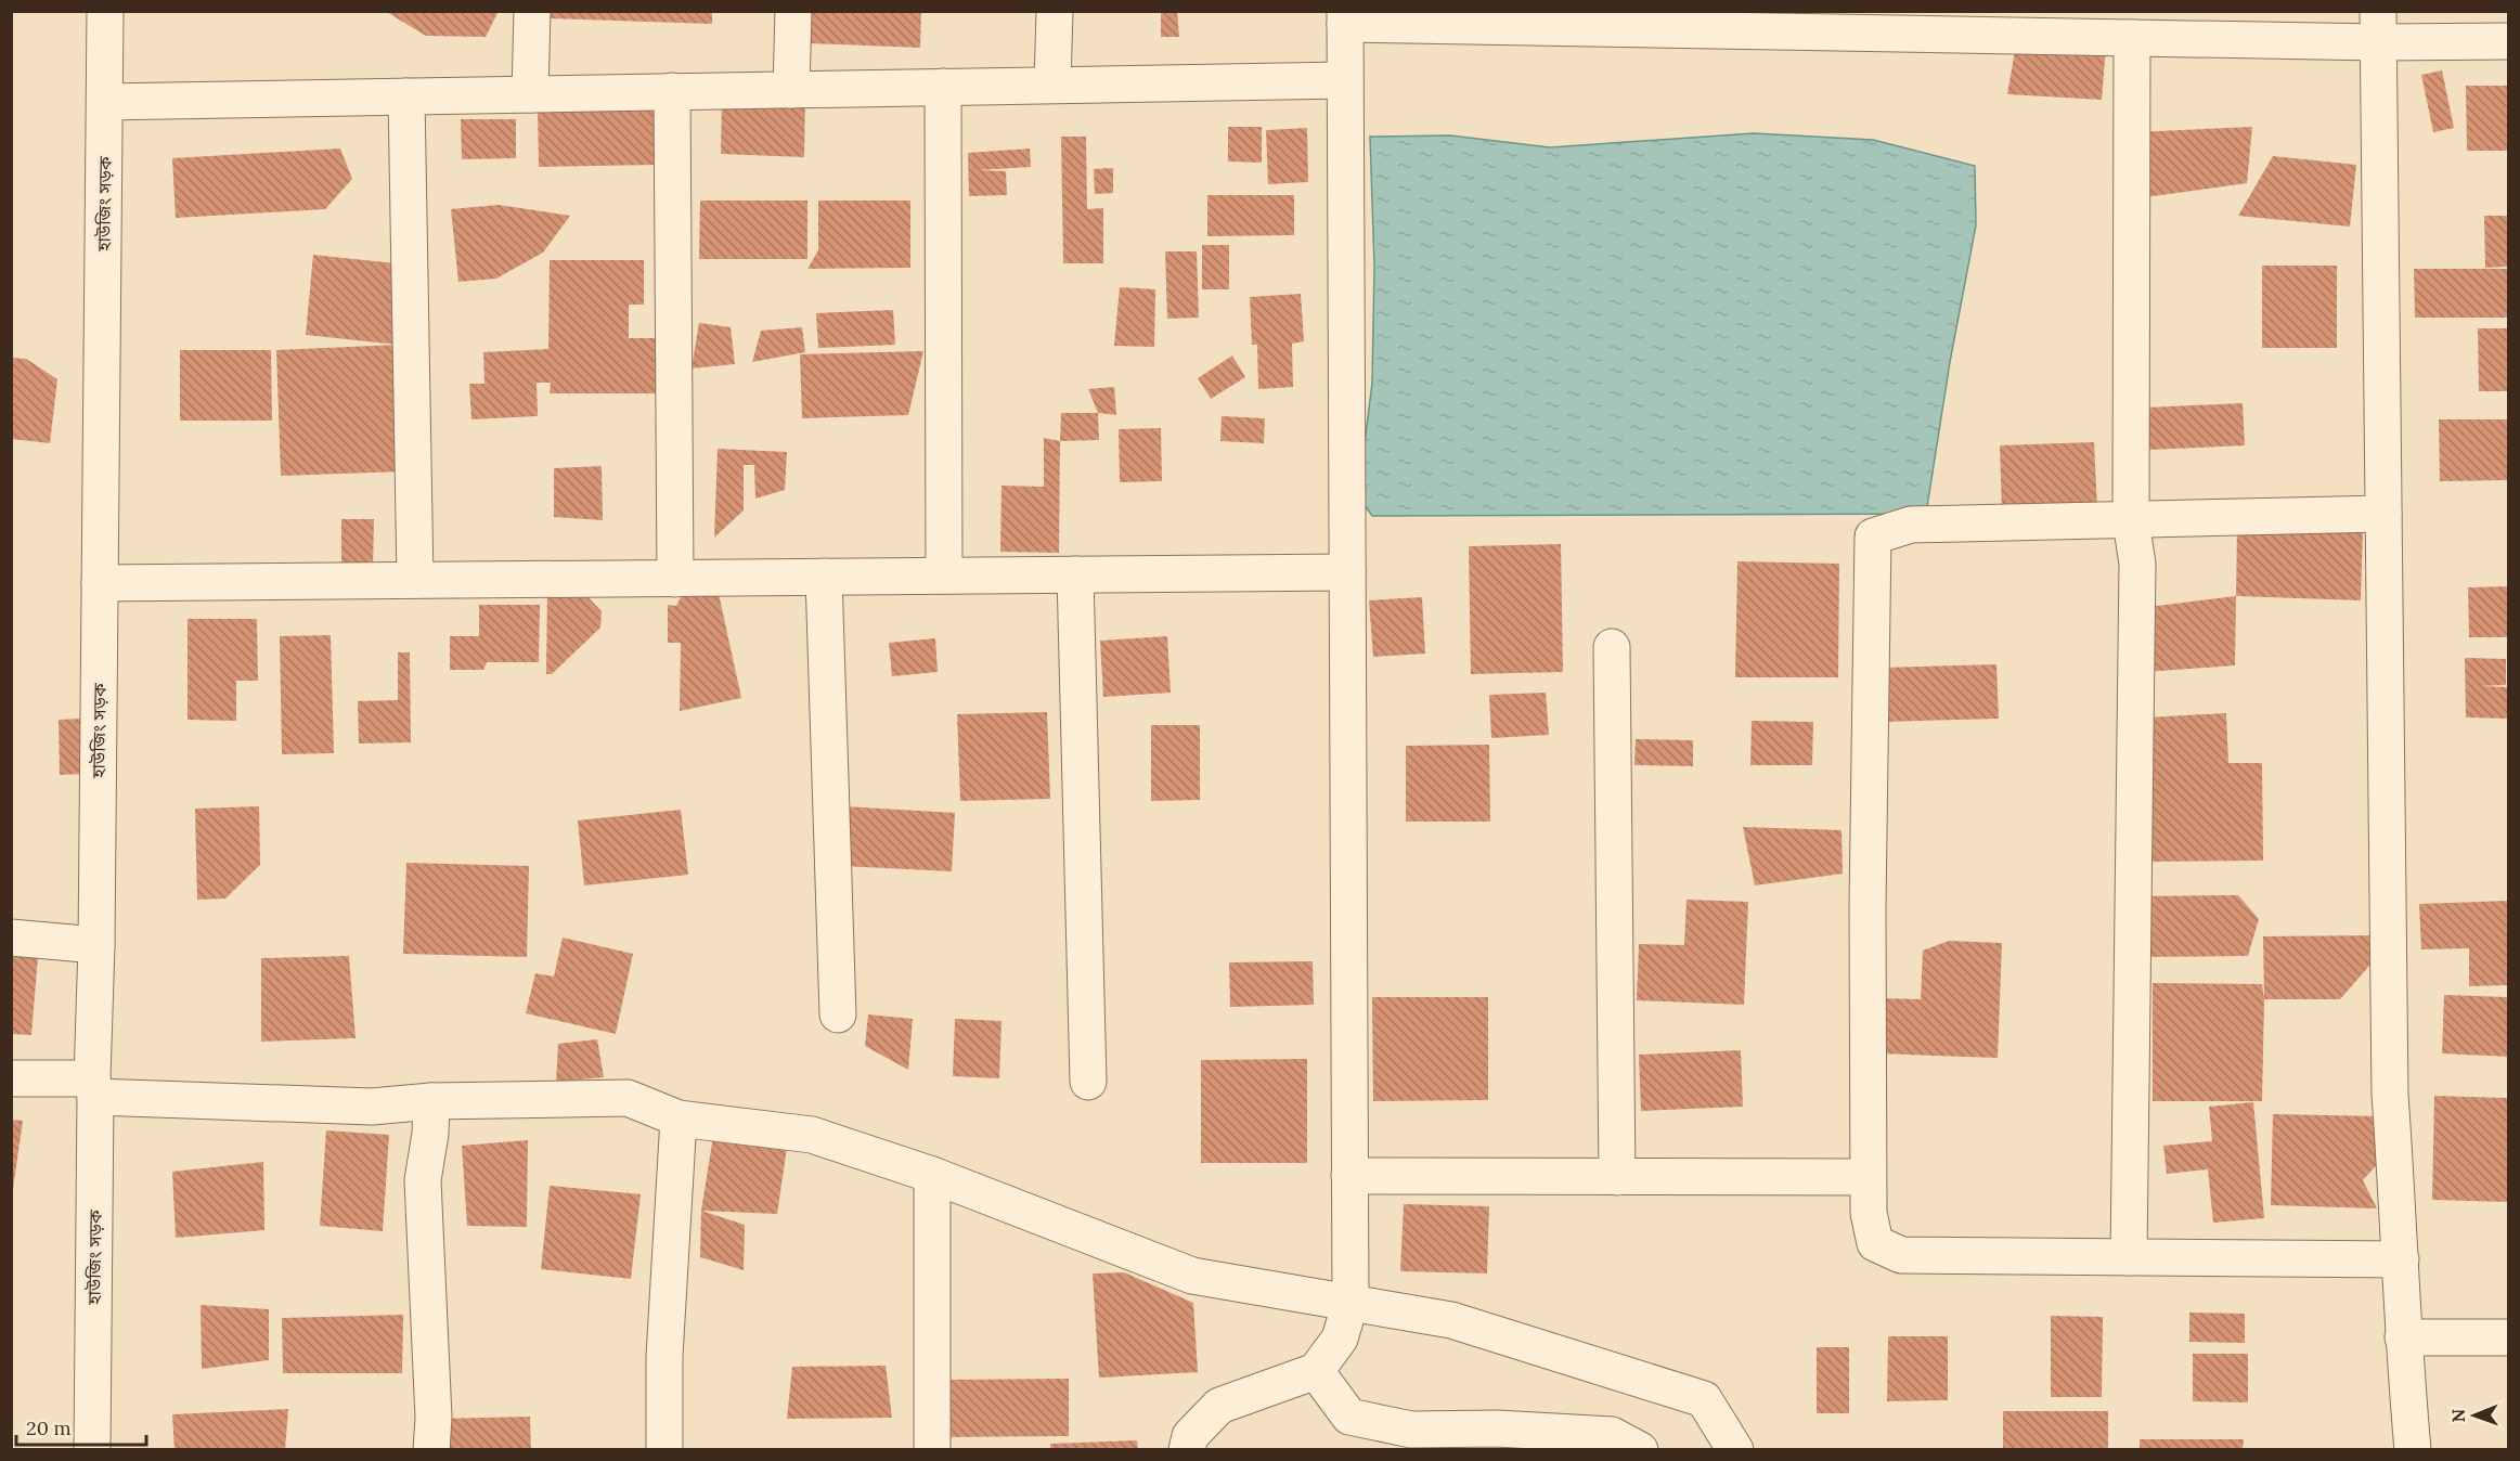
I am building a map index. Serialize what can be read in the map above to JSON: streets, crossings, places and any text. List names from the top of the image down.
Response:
{
  "streets": {
    "street": ["হাউজিং সড়ক"]
  },
  "scale_bar": "20 m",
  "north": "left"
}
